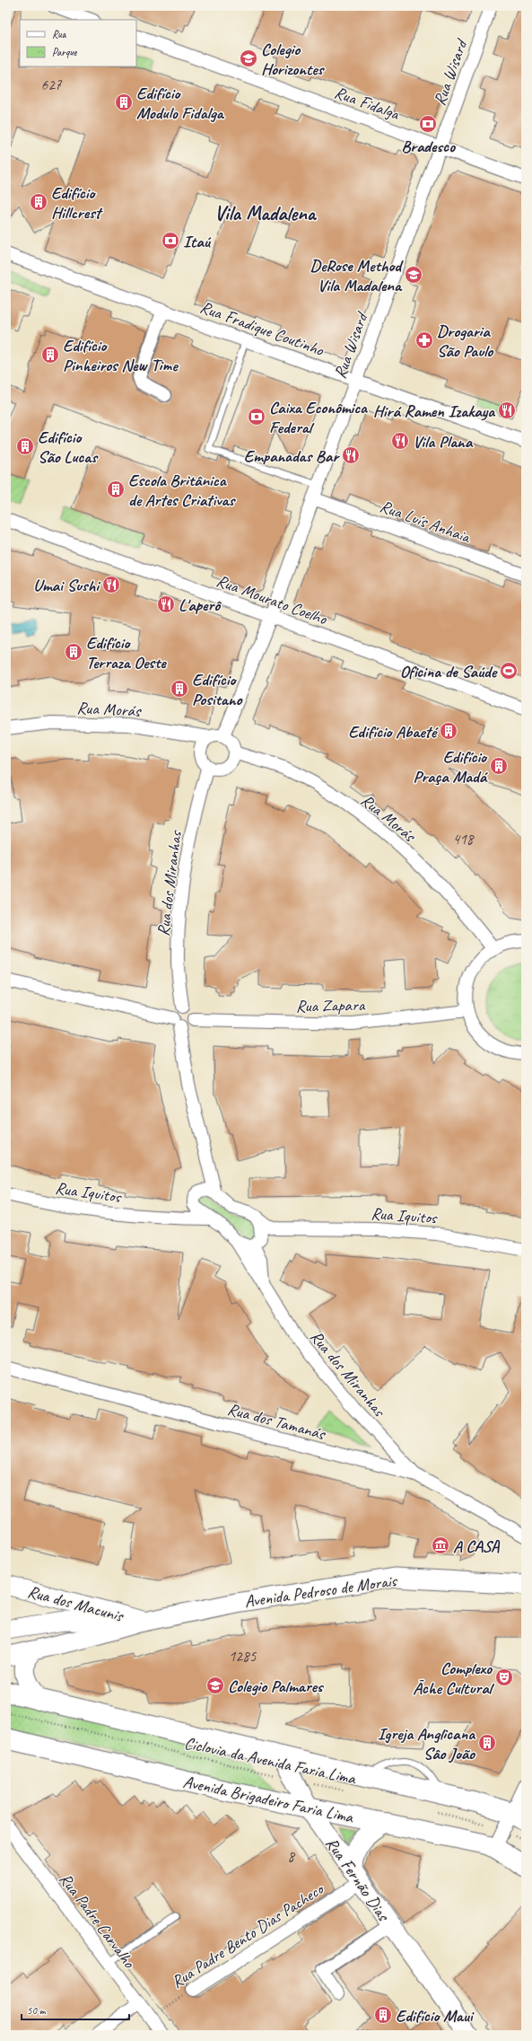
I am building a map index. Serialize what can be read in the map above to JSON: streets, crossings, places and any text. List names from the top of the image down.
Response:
{
  "streets": {
    "highway": ["Avenida Brigadeiro Faria Lima"],
    "main road": ["Avenida Pedroso de Morais", "Rua dos Macunis", "Rua Fernão Dias"],
    "street": [
      "Rua Wisard",
      "Rua Fidalga",
      "Rua Fradique Coutinho",
      "Rua Luís Anhaia",
      "Rua Mourato Coelho",
      "Rua Morás",
      "Rua dos Miranhas",
      "Rua Zapara",
      "Rua Iquitos",
      "Rua dos Tamanás",
      "Rua Padre Carvalho",
      "Rua Padre Bento Dias Pacheco"
    ],
    "path": ["Ciclovia da Avenida Faria Lima"]
  },
  "crossings": [
    ["Rua Wisard", "Rua Fidalga"],
    ["Rua Wisard", "Rua Fradique Coutinho"],
    ["Rua Wisard", "Rua Luís Anhaia"],
    ["Rua Wisard", "Rua Mourato Coelho"],
    ["Rua Morás", "Rua dos Miranhas"],
    ["Rua dos Miranhas", "Rua Zapara"],
    ["Rua dos Miranhas", "Rua Iquitos"],
    ["Rua dos Miranhas", "Rua dos Tamanás"],
    ["Avenida Pedroso de Morais", "Rua dos Macunis"],
    ["Ciclovia da Avenida Faria Lima", "Rua Fernão Dias"],
    ["Avenida Brigadeiro Faria Lima", "Rua Fernão Dias"],
    ["Rua Fernão Dias", "Rua Padre Bento Dias Pacheco"],
    ["Rua Padre Carvalho", "Rua Padre Bento Dias Pacheco"]
  ],
  "districts": ["Vila Madalena"],
  "places": {
    "school or university": ["Colegio Horizontes", "DeRose Method Vila Madalena", "Colegio Palmares"],
    "building": [
      "Edifício Modulo Fidalga",
      "Edifício Hillcrest",
      "Edifício Pinheiros New Time",
      "Edifício São Lucas",
      "Escola Britânica de Artes Criativas",
      "Edifício Terraza Oeste",
      "Edifício Positano",
      "Edifício Abaeté",
      "Edifício Praça Madá",
      "Igreja Anglicana Sâo João",
      "Edifício Maui"
    ],
    "bank": ["Bradesco", "Itaú", "Caixa Econômica Federal"],
    "pharmacy": ["Drogaria São Paulo"],
    "restaurant": [
      "Hirá Ramen Izakaya",
      "Vila Plana",
      "Empanadas Bar",
      "Umai Sushi",
      "L'aperô"
    ],
    "sports": ["Oficina de Saúde"],
    "museum": ["A CASA"],
    "theatre": ["Complexo Āche Cultural"]
  },
  "house_numbers": [
    "627",
    "418",
    "1285",
    "8"
  ],
  "legend": ["Rua", "Parque"],
  "scale_bar": "50 m"
}
